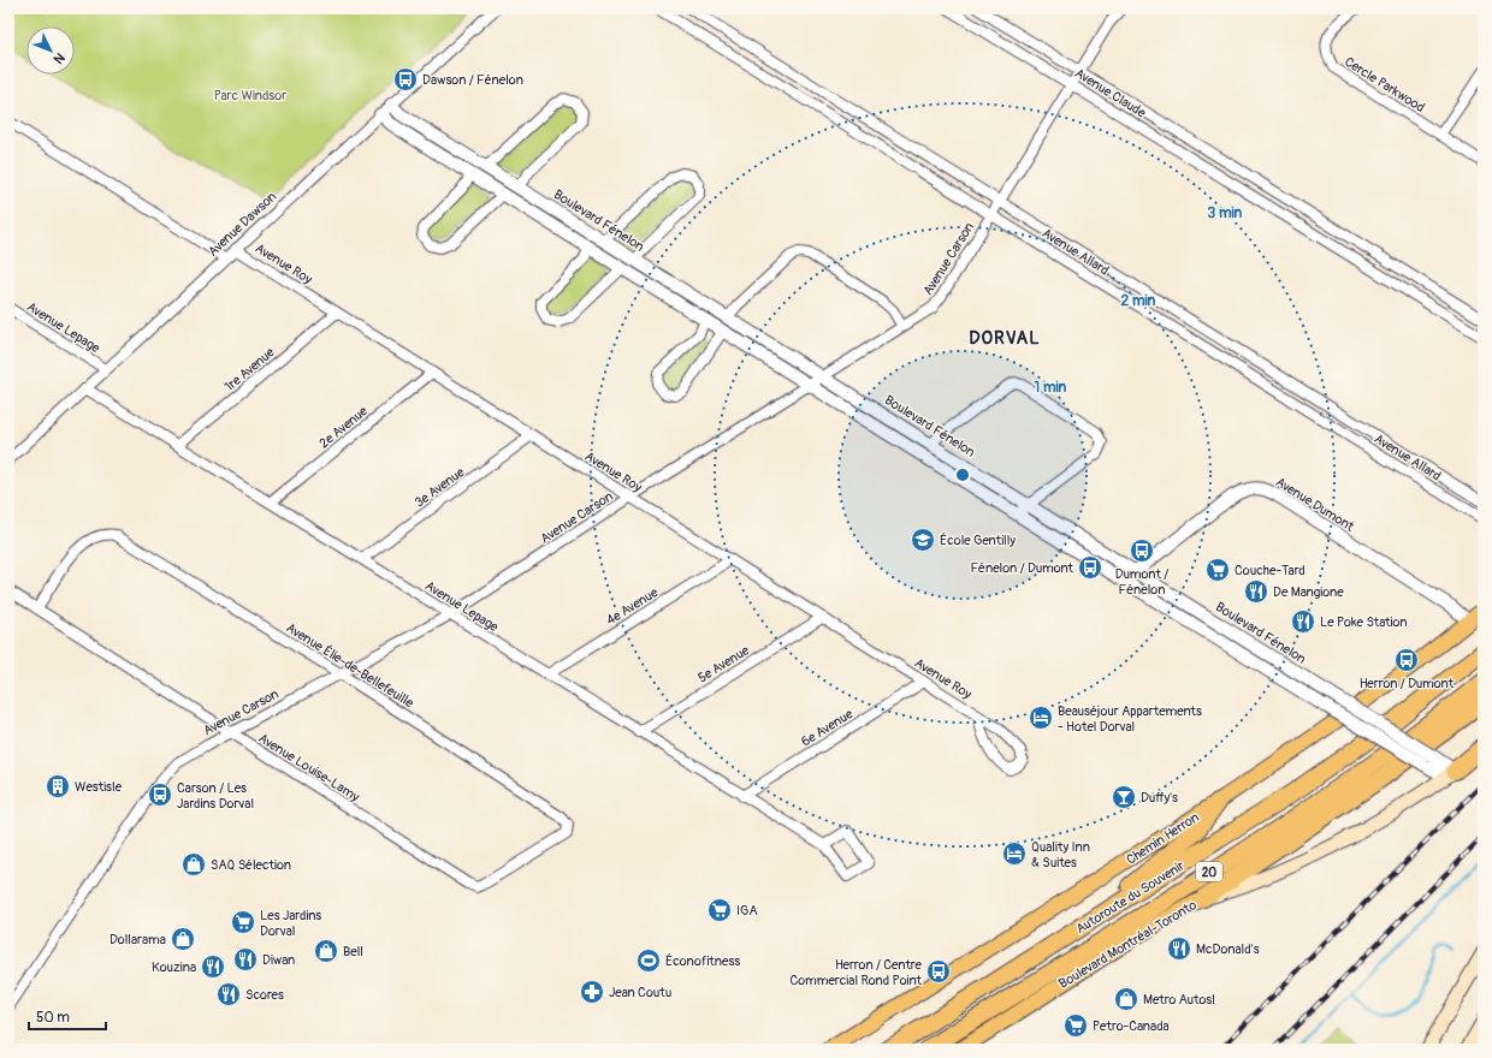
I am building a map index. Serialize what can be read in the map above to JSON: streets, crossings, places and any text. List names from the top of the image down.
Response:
{
  "streets": {
    "highway": ["20", "Autoroute du Souvenir"],
    "main road": ["Chemin Herron", "Boulevard Montréal-Toronto"],
    "street": [
      "Cercle Parkwood",
      "Avenue Claude",
      "Boulevard Fénelon",
      "Avenue Dawson",
      "Avenue Allard",
      "Avenue Carson",
      "Avenue Roy",
      "Avenue Lepage",
      "1re Avenue",
      "2e Avenue",
      "3e Avenue",
      "Avenue Dumont",
      "4e Avenue",
      "5e Avenue",
      "Avenue Élie-de-Bellefeuille",
      "6e Avenue",
      "Avenue Louise-Lamy"
    ]
  },
  "crossings": [
    ["Avenue Claude", "Avenue Carson"],
    ["Boulevard Fénelon", "Avenue Dawson"],
    ["Boulevard Fénelon", "Avenue Carson"],
    ["Boulevard Fénelon", "Avenue Dumont"],
    ["Boulevard Fénelon", "Boulevard Montréal-Toronto"],
    ["Avenue Dawson", "Avenue Roy"],
    ["Avenue Dawson", "Avenue Lepage"],
    ["Avenue Allard", "Avenue Carson"],
    ["Avenue Carson", "Avenue Roy"],
    ["Avenue Carson", "Avenue Lepage"],
    ["Avenue Carson", "Avenue Élie-de-Bellefeuille"],
    ["Avenue Carson", "Avenue Louise-Lamy"],
    ["Avenue Roy", "1re Avenue"],
    ["Avenue Roy", "2e Avenue"],
    ["Avenue Roy", "3e Avenue"],
    ["Avenue Roy", "4e Avenue"],
    ["Avenue Roy", "5e Avenue"],
    ["Avenue Roy", "6e Avenue"],
    ["Avenue Lepage", "1re Avenue"],
    ["Avenue Lepage", "2e Avenue"],
    ["Avenue Lepage", "3e Avenue"],
    ["Avenue Lepage", "4e Avenue"],
    ["Avenue Lepage", "5e Avenue"],
    ["Avenue Lepage", "6e Avenue"],
    ["Avenue Dumont", "Chemin Herron"],
    ["Avenue Élie-de-Bellefeuille", "Avenue Louise-Lamy"]
  ],
  "districts": ["DORVAL"],
  "parks": ["Parc Windsor"],
  "places": {
    "bus stop": [
      "Dawson / Fénelon",
      "Dumont / Fénelon",
      "Fénelon / Dumont",
      "Herron / Dumont",
      "Carson / Les Jardins Dorval",
      "Herron / Centre Commercial Rond Point"
    ],
    "school or university": ["École Gentilly"],
    "supermarket": [
      "Couche-Tard",
      "IGA",
      "Les Jardins Dorval",
      "Petro-Canada"
    ],
    "restaurant": [
      "De Mangione",
      "Le Poke Station",
      "McDonald's",
      "Diwan",
      "Kouzina",
      "Scores"
    ],
    "hotel": ["Beauséjour Appartements - Hotel Dorval", "Quality Inn & Suites"],
    "building": ["Westisle"],
    "bar": ["Duffy's"],
    "shop": [
      "SAQ Sélection",
      "Dollarama",
      "Bell",
      "Metro Autosl"
    ],
    "sports": ["Éconofitness"],
    "pharmacy": ["Jean Coutu"]
  },
  "scale_bar": "50 m",
  "north": "bottom right",
  "rings": ["3 min", "2 min", "1 min"]
}
